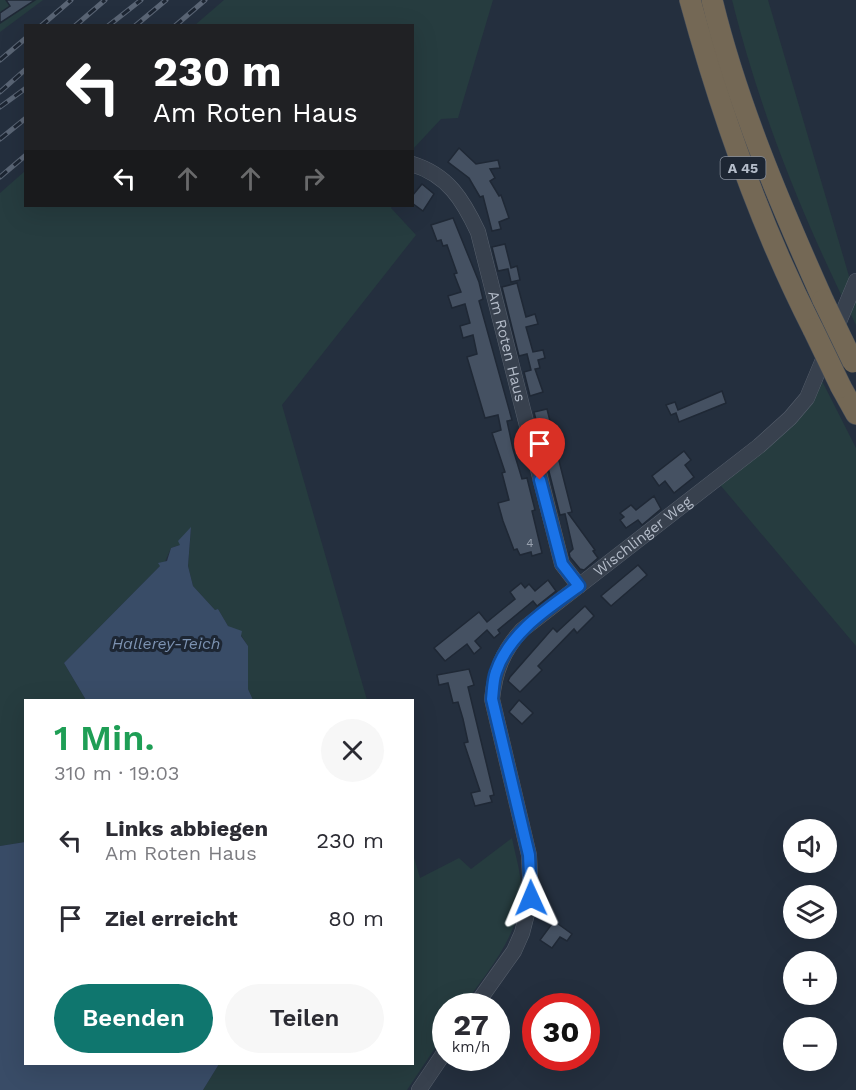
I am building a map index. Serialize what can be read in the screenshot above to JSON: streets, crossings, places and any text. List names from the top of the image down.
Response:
{
  "streets": {
    "highway": ["A 45"],
    "street": ["Am Roten Haus", "Wischlinger Weg"]
  },
  "crossings": [
    ["Am Roten Haus", "Wischlinger Weg"]
  ],
  "water": ["Hallerey-Teich"],
  "house_numbers": ["4"],
  "page": {
    "turn": ["230 m", "Am Roten Haus"],
    "heading": ["1 Min.", "310 m · 19:03"],
    "list": [
      {
        "name": "Links abbiegen",
        "note": "Am Roten Haus",
        "value": "230 m"
      },
      {
        "name": "Ziel erreicht",
        "value": "80 m"
      }
    ],
    "map_buttons": ["+", "−"],
    "buttons": ["Beenden", "Teilen"],
    "speed": "27 km/h",
    "limit": "30"
  }
}
